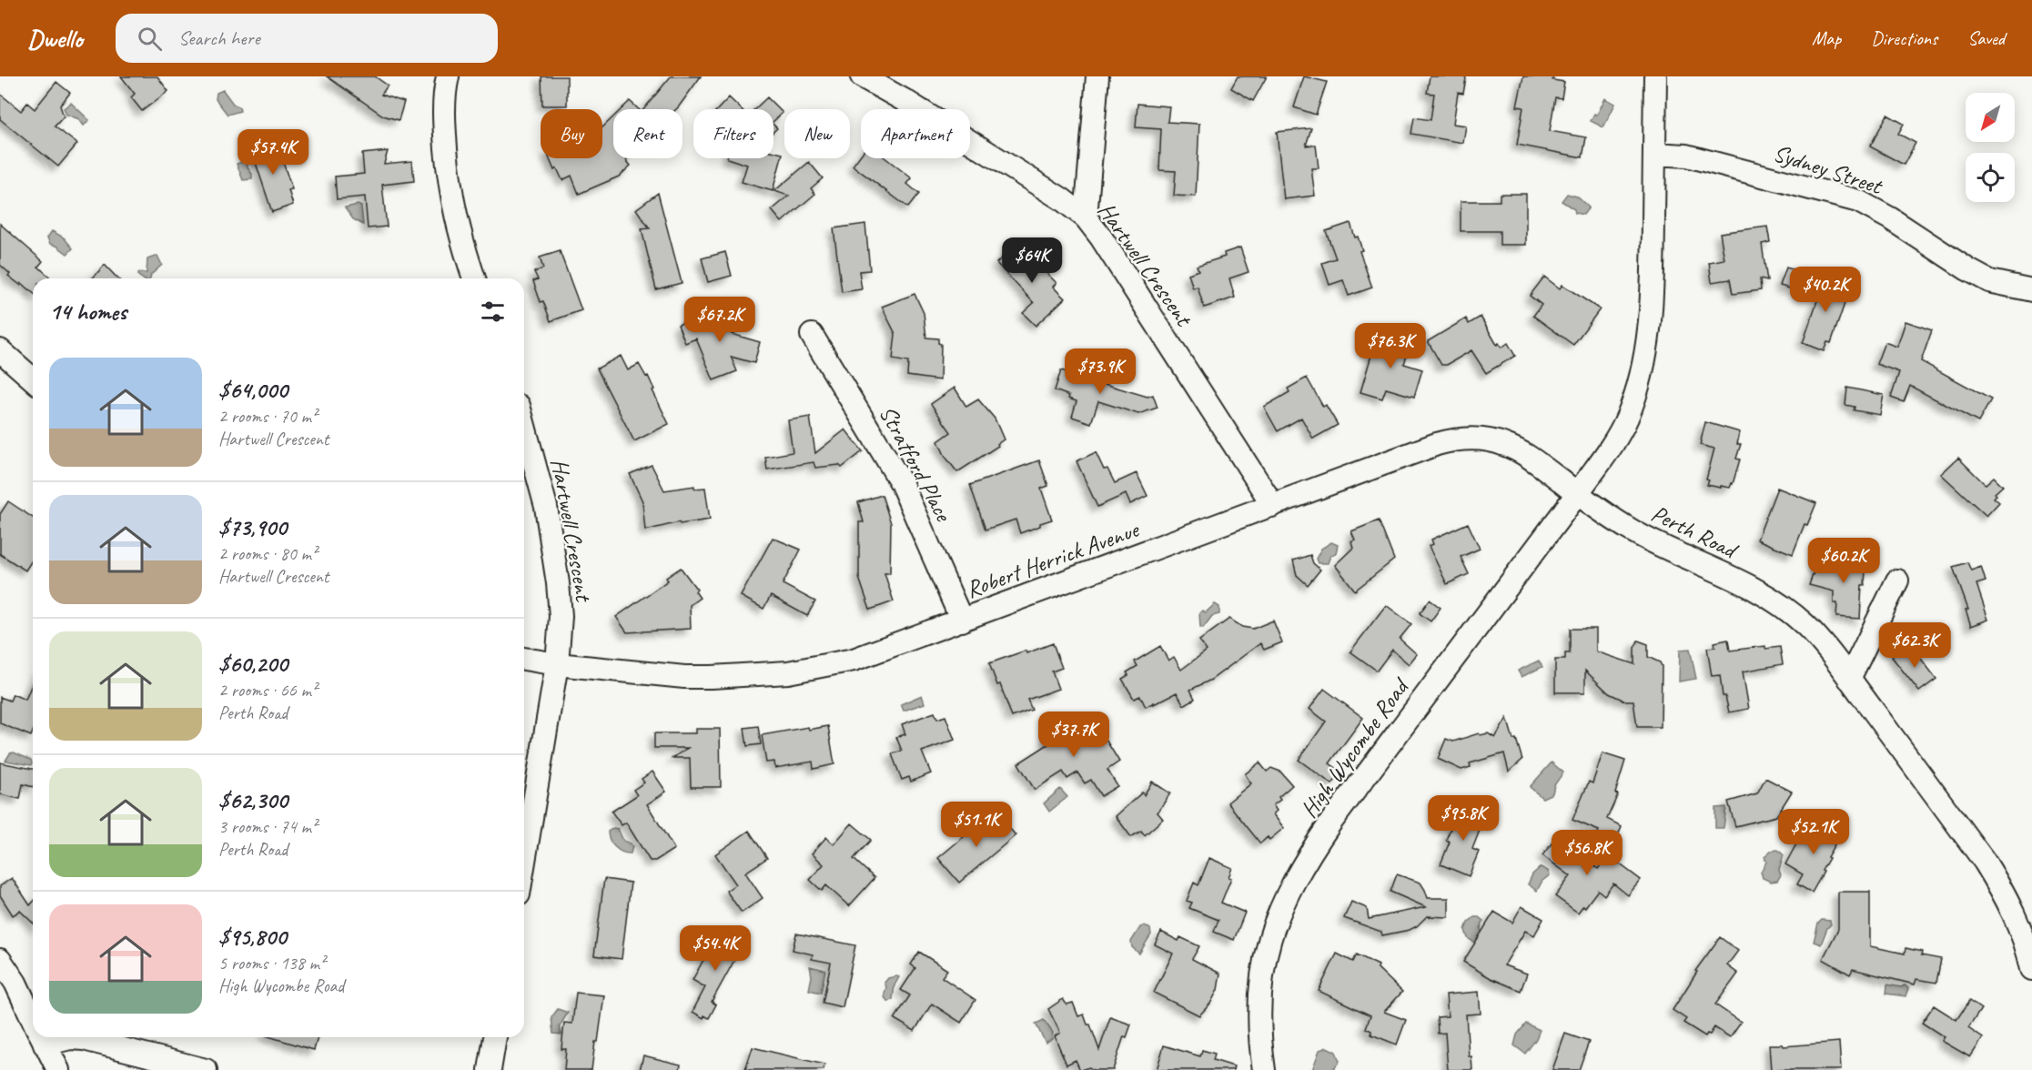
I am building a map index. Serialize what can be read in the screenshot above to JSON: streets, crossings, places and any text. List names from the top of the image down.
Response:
{
  "streets": {
    "street": [
      "Sydney Street",
      "Hartwell Crescent",
      "Stratford Place",
      "Perth Road",
      "Robert Herrick Avenue",
      "High Wycombe Road"
    ]
  },
  "crossings": [
    ["Hartwell Crescent", "Robert Herrick Avenue"],
    ["Stratford Place", "Robert Herrick Avenue"],
    ["Perth Road", "Robert Herrick Avenue"],
    ["Perth Road", "High Wycombe Road"],
    ["Robert Herrick Avenue", "High Wycombe Road"]
  ],
  "north": "bottom left",
  "page": {
    "header": "Dwello",
    "search": "Search here",
    "nav": ["Map", "Directions", "Saved"],
    "chip": [
      "Buy",
      "Rent",
      "Filters",
      "New",
      "Apartment"
    ],
    "price": [
      "$57.4K",
      "$64K",
      "$40.2K",
      "$67.2K",
      "$76.3K",
      "$73.9K",
      "$60.2K",
      "$62.3K",
      "$37.7K",
      "$95.8K",
      "$51.1K",
      "$52.1K",
      "$56.8K",
      "$54.4K"
    ],
    "heading": "14 homes",
    "list": [
      {
        "name": "$64,000",
        "note": "2 rooms · 70 m² · Hartwell Crescent"
      },
      {
        "name": "$73,900",
        "note": "2 rooms · 80 m² · Hartwell Crescent"
      },
      {
        "name": "$60,200",
        "note": "2 rooms · 66 m² · Perth Road"
      },
      {
        "name": "$62,300",
        "note": "3 rooms · 74 m² · Perth Road"
      },
      {
        "name": "$95,800",
        "note": "5 rooms · 138 m² · High Wycombe Road"
      }
    ]
  }
}
